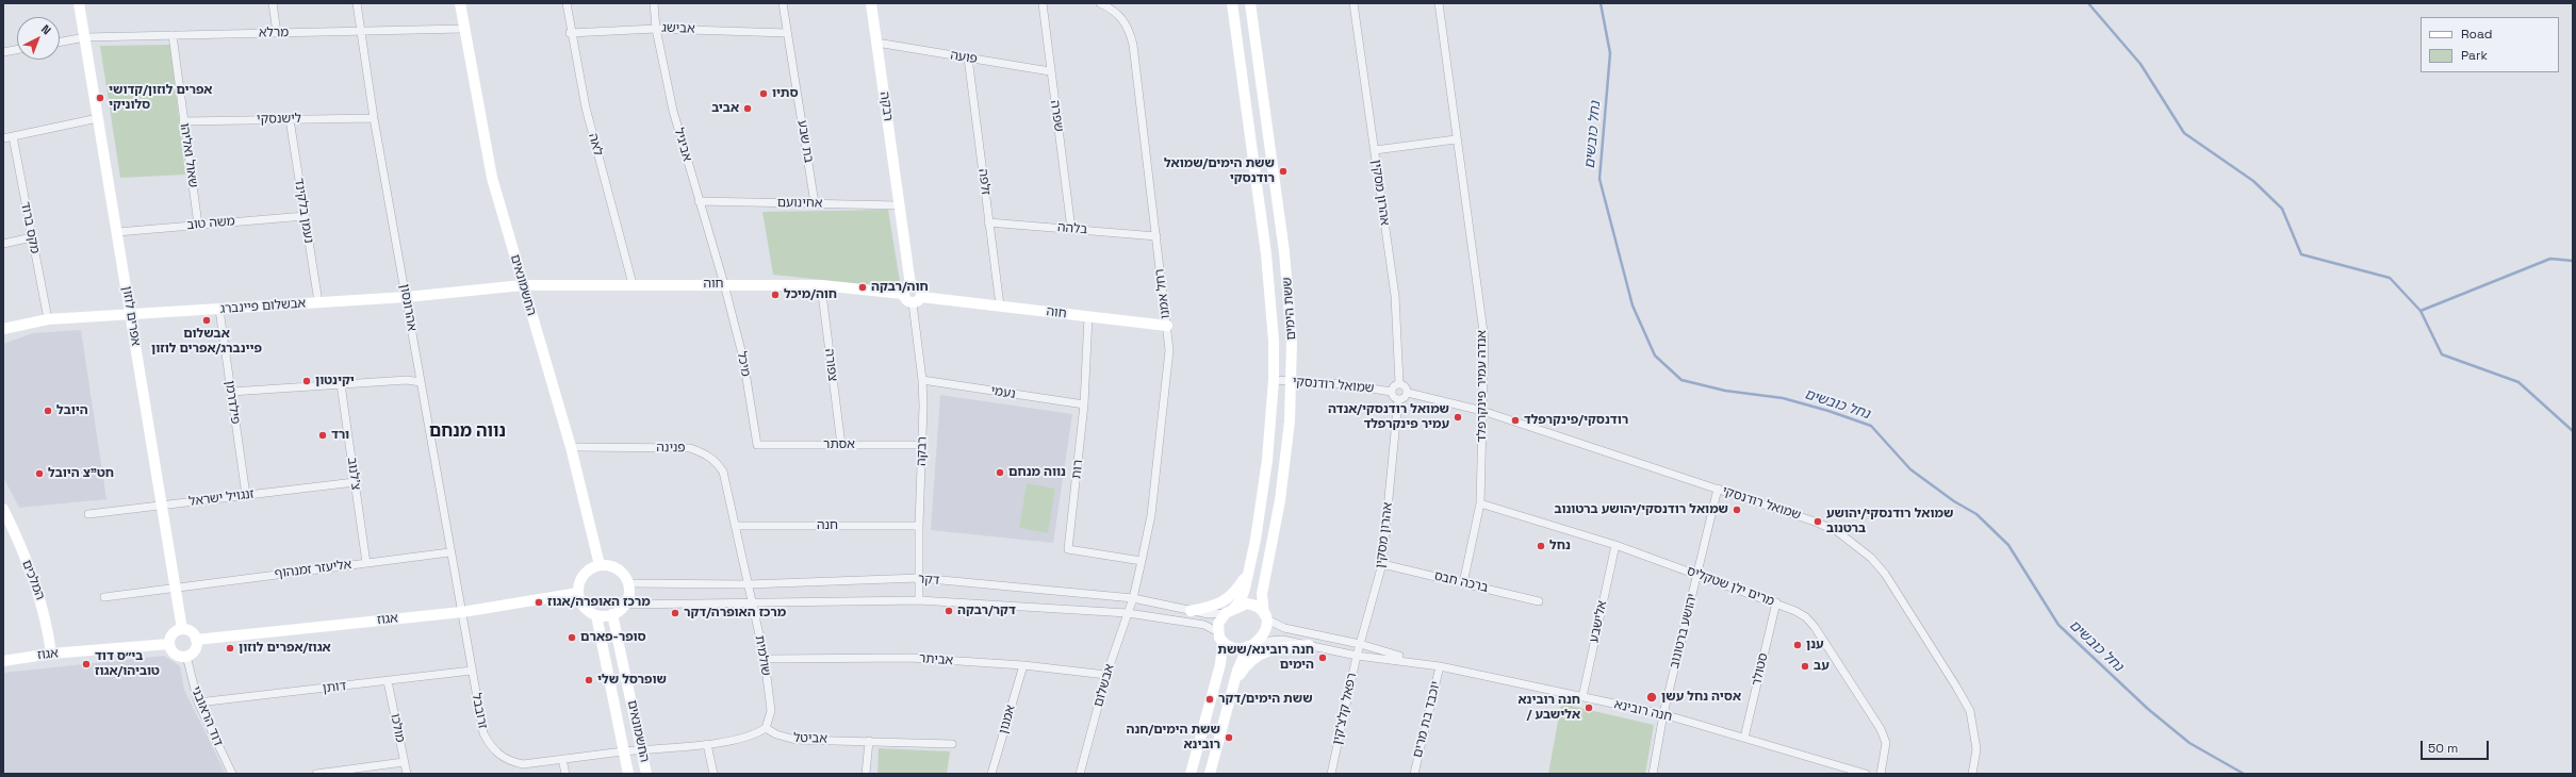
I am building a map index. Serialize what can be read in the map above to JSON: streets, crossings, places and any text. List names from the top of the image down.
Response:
{
  "streets": {
    "street": [
      "אבישג",
      "מרלא",
      "פועה",
      "רבקה",
      "שפרה",
      "לישנסקי",
      "בת שבע",
      "לאה",
      "אביגיל",
      "שאול ואליהו",
      "זלפה",
      "אהרון מסקין",
      "אחינועם",
      "נעמן בלקינד",
      "משה טוב",
      "מקס ברוד",
      "בלהה",
      "חוה",
      "החשמונאים",
      "רחל אמנו",
      "אבשלום פיינברג",
      "אהרונסון",
      "ששת הימים",
      "אפרים לוזון",
      "מיכל",
      "צפורה",
      "שמואל רודנסקי",
      "אנדה עמיר פינקרפלד",
      "נעמי",
      "פילדרמן",
      "אסתר",
      "פנינה",
      "רות",
      "צ'לנוב",
      "זנגויל ישראל",
      "חנה",
      "אליעזר זמנהוף",
      "המלכים",
      "דקר",
      "ברכה חבס",
      "מרים ילן שטקליס",
      "אגוז",
      "אלישבע",
      "יהושע ברטונוב",
      "שולמית",
      "אביתר",
      "סטולר",
      "אבשלום",
      "דותן",
      "רפאל קלצ'קין",
      "זרובבל",
      "חנה רובינא",
      "דוד הראובני",
      "אמנון",
      "יוכבד בת מרים",
      "מולכו",
      "אביטל"
    ]
  },
  "crossings": [
    ["אבישג", "בת שבע"],
    ["אבישג", "לאה"],
    ["אבישג", "אביגיל"],
    ["מרלא", "שאול ואליהו"],
    ["מרלא", "החשמונאים"],
    ["מרלא", "אהרונסון"],
    ["מרלא", "אפרים לוזון"],
    ["פועה", "רבקה"],
    ["פועה", "שפרה"],
    ["פועה", "זלפה"],
    ["רבקה", "אחינועם"],
    ["רבקה", "חוה"],
    ["רבקה", "נעמי"],
    ["רבקה", "אסתר"],
    ["רבקה", "חנה"],
    ["רבקה", "דקר"],
    ["שפרה", "בלהה"],
    ["לישנסקי", "שאול ואליהו"],
    ["לישנסקי", "נעמן בלקינד"],
    ["לישנסקי", "אהרונסון"],
    ["בת שבע", "אחינועם"],
    ["לאה", "חוה"],
    ["אביגיל", "אחינועם"],
    ["אביגיל", "חוה"],
    ["אביגיל", "מיכל"],
    ["שאול ואליהו", "משה טוב"],
    ["זלפה", "בלהה"],
    ["זלפה", "חוה"],
    ["אהרון מסקין", "שמואל רודנסקי"],
    ["אהרון מסקין", "ברכה חבס"],
    ["אהרון מסקין", "רפאל קלצ'קין"],
    ["אהרון מסקין", "חנה רובינא"],
    ["נעמן בלקינד", "משה טוב"],
    ["נעמן בלקינד", "אבשלום פיינברג"],
    ["משה טוב", "אפרים לוזון"],
    ["מקס ברוד", "אבשלום פיינברג"],
    ["בלהה", "רחל אמנו"],
    ["חוה", "החשמונאים"],
    ["חוה", "רחל אמנו"],
    ["חוה", "אבשלום פיינברג"],
    ["חוה", "מיכל"],
    ["חוה", "צפורה"],
    ["חוה", "רות"],
    ["החשמונאים", "אבשלום פיינברג"],
    ["החשמונאים", "פנינה"],
    ["החשמונאים", "דקר"],
    ["החשמונאים", "אגוז"],
    ["החשמונאים", "זרובבל"],
    ["רחל אמנו", "רות"],
    ["רחל אמנו", "דקר"],
    ["רחל אמנו", "אבשלום"],
    ["אבשלום פיינברג", "אהרונסון"],
    ["אבשלום פיינברג", "אפרים לוזון"],
    ["אבשלום פיינברג", "פילדרמן"],
    ["אהרונסון", "אליעזר זמנהוף"],
    ["אהרונסון", "אגוז"],
    ["אהרונסון", "זרובבל"],
    ["ששת הימים", "שמואל רודנסקי"],
    ["ששת הימים", "דקר"],
    ["ששת הימים", "חנה רובינא"],
    ["אפרים לוזון", "זנגויל ישראל"],
    ["אפרים לוזון", "אליעזר זמנהוף"],
    ["אפרים לוזון", "אגוז"],
    ["אפרים לוזון", "דוד הראובני"],
    ["מיכל", "אסתר"],
    ["צפורה", "אסתר"],
    ["שמואל רודנסקי", "אנדה עמיר פינקרפלד"],
    ["שמואל רודנסקי", "יהושע ברטונוב"],
    ["אנדה עמיר פינקרפלד", "ברכה חבס"],
    ["אנדה עמיר פינקרפלד", "מרים ילן שטקליס"],
    ["נעמי", "רות"],
    ["פילדרמן", "זנגויל ישראל"],
    ["פנינה", "חנה"],
    ["פנינה", "דקר"],
    ["פנינה", "שולמית"],
    ["צ'לנוב", "זנגויל ישראל"],
    ["צ'לנוב", "אליעזר זמנהוף"],
    ["המלכים", "אגוז"],
    ["דקר", "אגוז"],
    ["דקר", "שולמית"],
    ["דקר", "אבשלום"],
    ["דקר", "חנה רובינא"],
    ["מרים ילן שטקליס", "אלישבע"],
    ["מרים ילן שטקליס", "יהושע ברטונוב"],
    ["מרים ילן שטקליס", "סטולר"],
    ["אגוז", "זרובבל"],
    ["אגוז", "דוד הראובני"],
    ["אלישבע", "חנה רובינא"],
    ["יהושע ברטונוב", "חנה רובינא"],
    ["שולמית", "אביתר"],
    ["שולמית", "אביטל"],
    ["אביתר", "אבשלום"],
    ["אביתר", "אמנון"],
    ["סטולר", "חנה רובינא"],
    ["דותן", "זרובבל"],
    ["דותן", "דוד הראובני"],
    ["דותן", "מולכו"],
    ["רפאל קלצ'קין", "חנה רובינא"],
    ["חנה רובינא", "יוכבד בת מרים"]
  ],
  "districts": ["נווה מנחם"],
  "water": ["נחל כובשים"],
  "places": [
    "סתיו",
    "אפרים לוזון/קדושי סלוניקי",
    "אביב",
    "ששת הימים/שמואל רודנסקי",
    "חוה/רבקה",
    "חוה/מיכל",
    "אבשלום פיינברג/אפרים לוזון",
    "יקינטון",
    "היובל",
    "שמואל רודנסקי/אנדה עמיר פינקרפלד",
    "רודנסקי/פינקרפלד",
    "ורד",
    "נווה מנחם",
    "חט\"צ היובל",
    "שמואל רודנסקי/יהושע ברטונוב",
    "שמואל רודנסקי/יהושע ברטנוב",
    "נחל",
    "מרכז האופרה/אגוז",
    "דקר/רבקה",
    "מרכז האופרה/דקר",
    "סופר-פארם",
    "ענן",
    "אגוז/אפרים לוזון",
    "חנה רובינא/ששת הימים",
    "בי״ס דוד טוביהו/אגוז",
    "עב",
    "שופרסל שלי",
    "אסיה נחל עשן",
    "ששת הימים/דקר",
    "חנה רובינא / אלישבע",
    "ששת הימים/חנה רובינא"
  ],
  "legend": ["Road", "Park"],
  "scale_bar": "50 m",
  "north": "top right"
}
